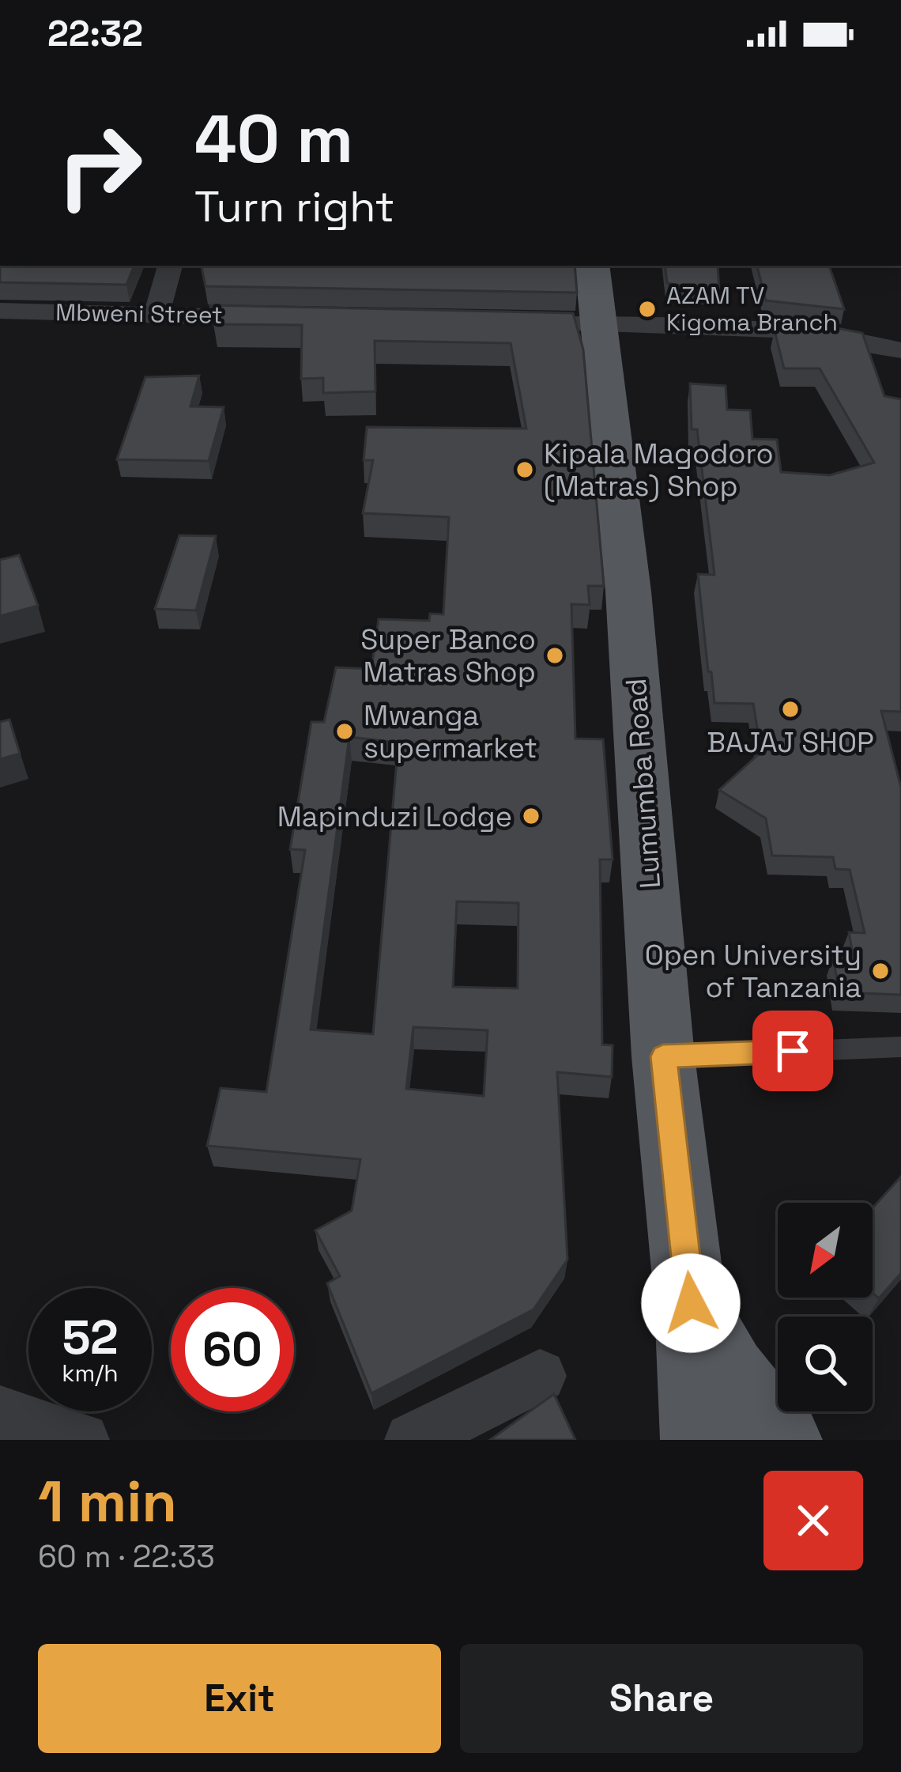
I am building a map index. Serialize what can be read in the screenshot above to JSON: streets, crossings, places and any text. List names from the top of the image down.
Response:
{
  "streets": {
    "main road": ["Lumumba Road"],
    "street": ["Mbweni Street"]
  },
  "places": [
    "AZAM TV Kigoma Branch",
    "Kipala Magodoro (Matras) Shop",
    "Super Banco Matras Shop",
    "BAJAJ SHOP",
    "Mwanga supermarket",
    "Mapinduzi Lodge",
    "Open University of Tanzania"
  ],
  "north": "bottom left",
  "page": {
    "status": "22:32",
    "turn": ["40 m", "Turn right"],
    "speed": "52 km/h",
    "limit": "60",
    "heading": ["1 min", "60 m · 22:33"],
    "buttons": ["Exit", "Share"]
  }
}
